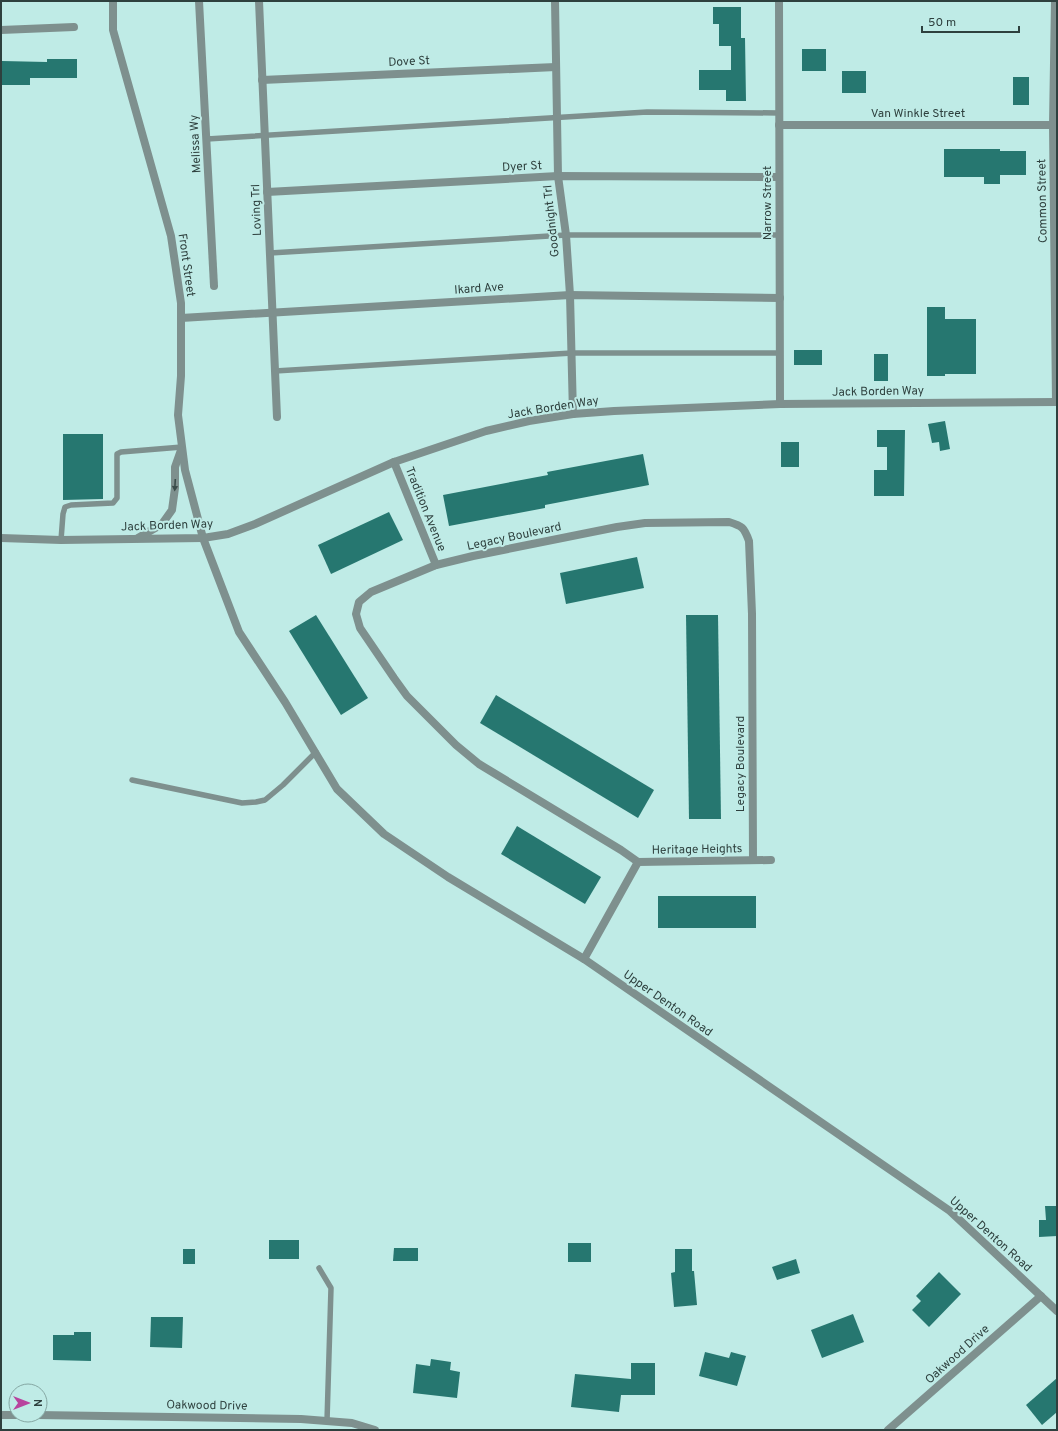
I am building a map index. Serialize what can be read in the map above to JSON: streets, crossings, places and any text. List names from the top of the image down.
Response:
{
  "streets": {
    "street": [
      "Dove St",
      "Van Winkle Street",
      "Melissa Wy",
      "Dyer St",
      "Common Street",
      "Narrow Street",
      "Loving Trl",
      "Goodnight Trl",
      "Front Street",
      "Ikard Ave",
      "Jack Borden Way",
      "Tradition Avenue",
      "Legacy Boulevard",
      "Heritage Heights",
      "Upper Denton Road",
      "Oakwood Drive"
    ]
  },
  "crossings": [
    ["Dove St", "Loving Trl"],
    ["Dove St", "Goodnight Trl"],
    ["Van Winkle Street", "Common Street"],
    ["Van Winkle Street", "Narrow Street"],
    ["Dyer St", "Narrow Street"],
    ["Dyer St", "Loving Trl"],
    ["Dyer St", "Goodnight Trl"],
    ["Common Street", "Jack Borden Way"],
    ["Narrow Street", "Ikard Ave"],
    ["Narrow Street", "Jack Borden Way"],
    ["Loving Trl", "Ikard Ave"],
    ["Goodnight Trl", "Ikard Ave"],
    ["Goodnight Trl", "Jack Borden Way"],
    ["Front Street", "Ikard Ave"],
    ["Front Street", "Jack Borden Way"],
    ["Front Street", "Upper Denton Road"],
    ["Jack Borden Way", "Tradition Avenue"],
    ["Tradition Avenue", "Legacy Boulevard"],
    ["Legacy Boulevard", "Heritage Heights"],
    ["Heritage Heights", "Upper Denton Road"],
    ["Upper Denton Road", "Oakwood Drive"]
  ],
  "scale_bar": "50 m",
  "north": "right"
}
